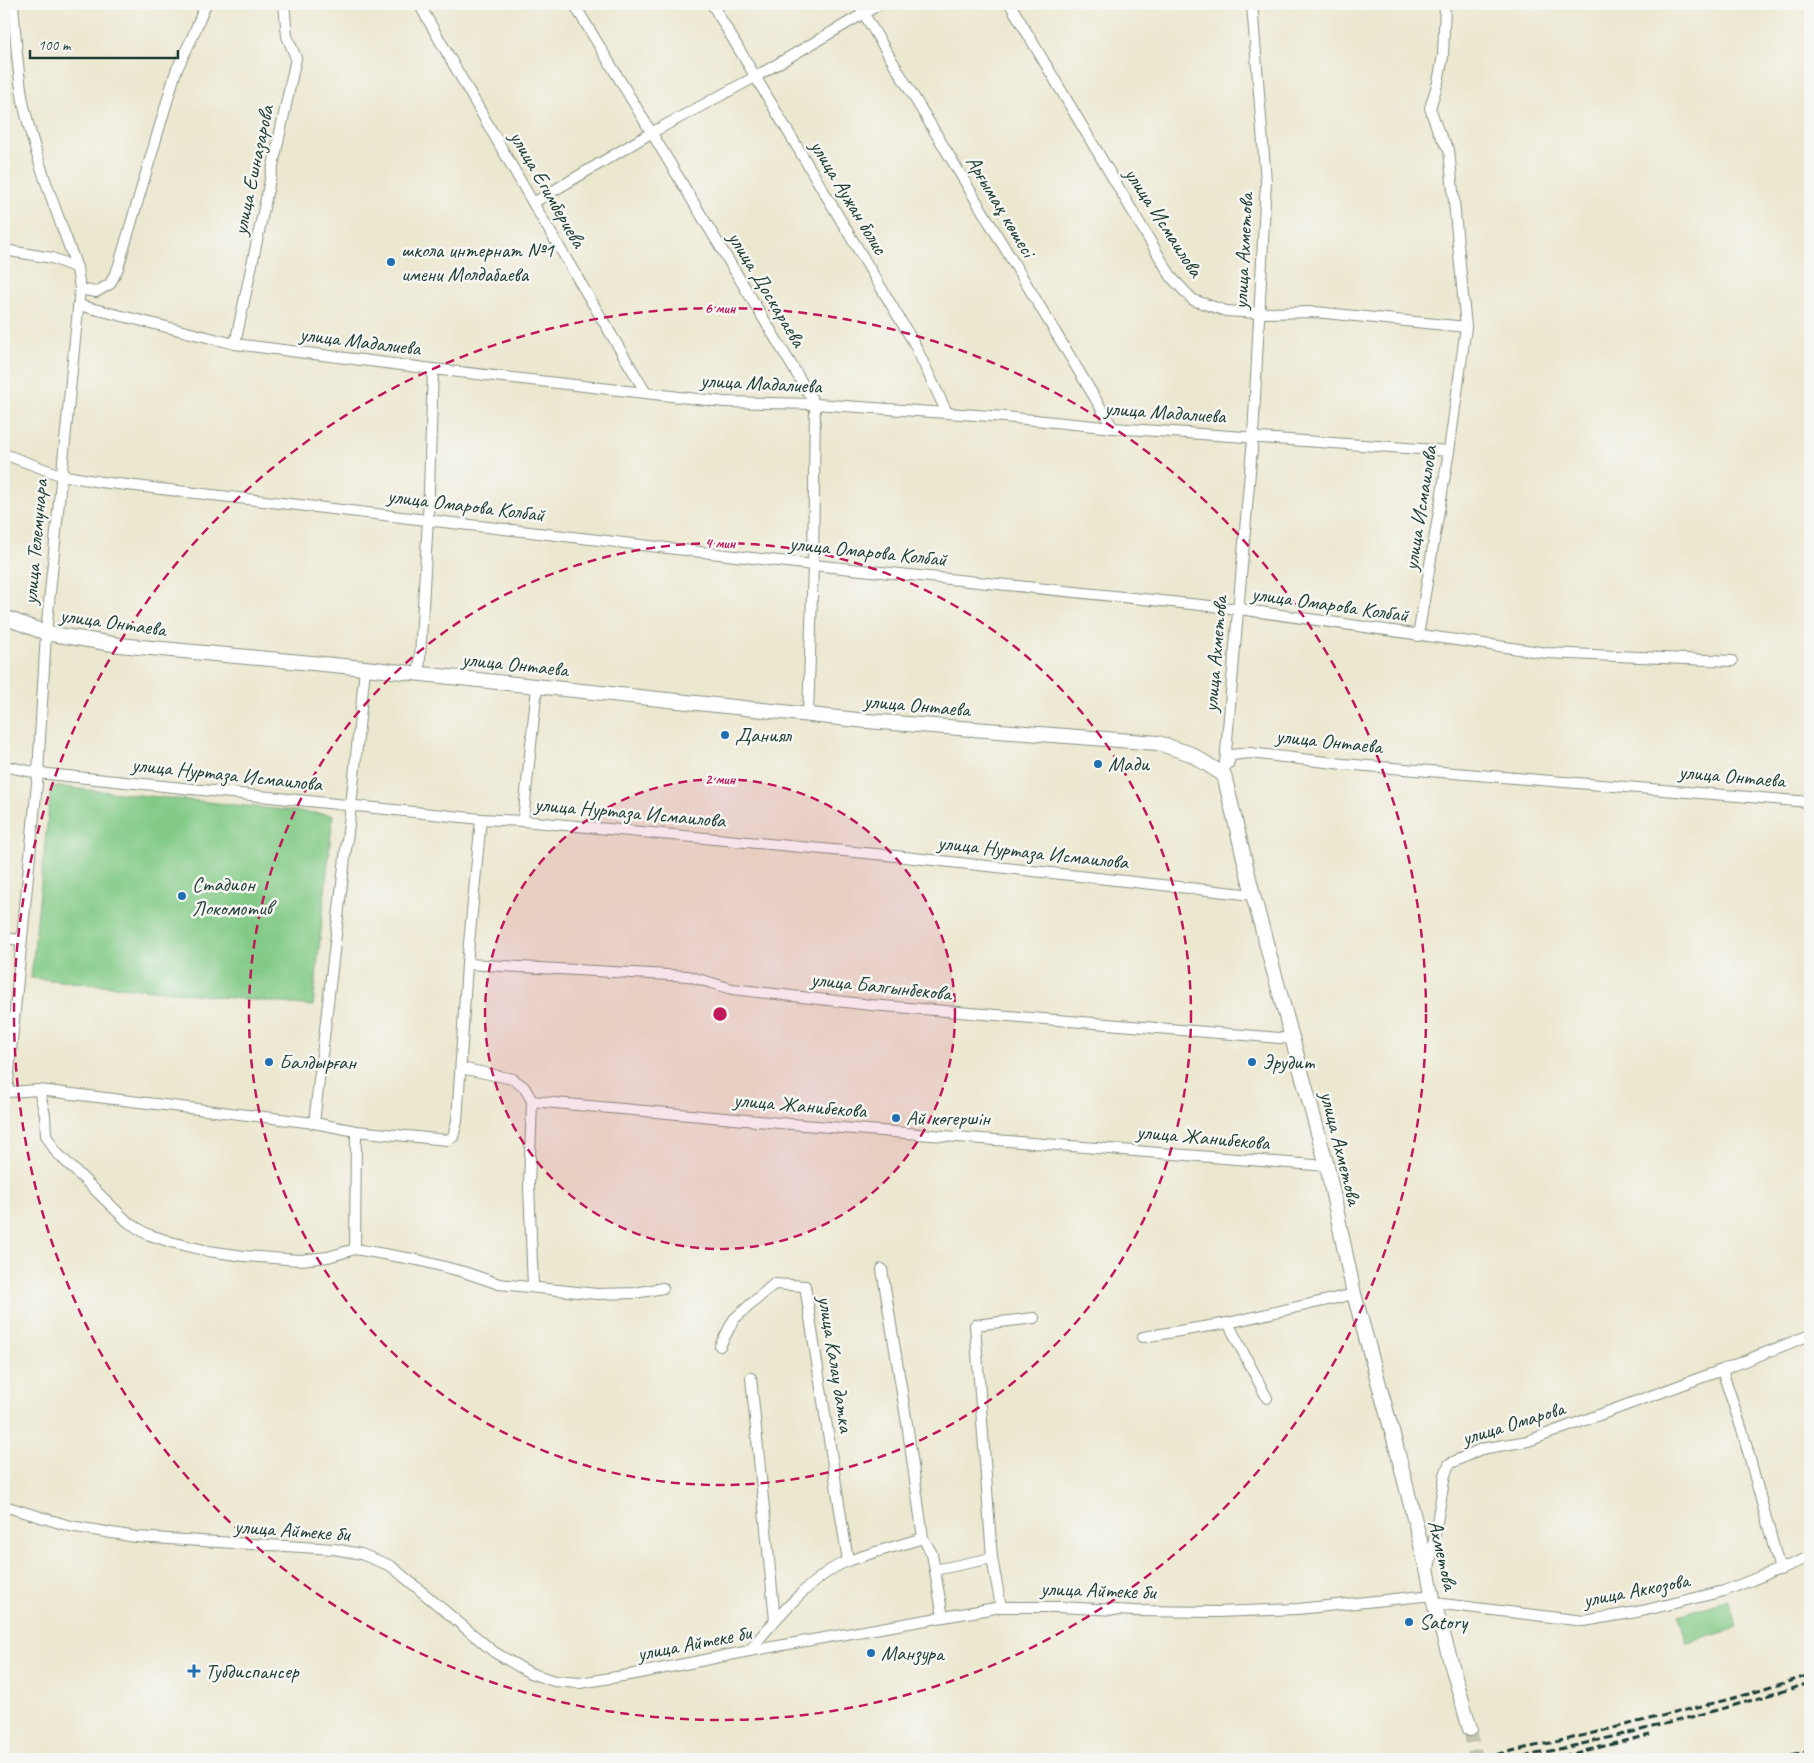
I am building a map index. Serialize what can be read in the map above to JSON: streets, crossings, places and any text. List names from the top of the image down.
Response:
{
  "streets": {
    "main road": ["улица Ахметова", "улица Онтаева", "Ахметова"],
    "street": [
      "улица Ешназарова",
      "улица Егимбериева",
      "улица Аужан болис",
      "Арғымақ көшесі",
      "улица Исмаилова",
      "улица Доскараева",
      "улица Мадалиева",
      "улица Омарова Колбай",
      "улица Телемунара",
      "улица Нуртаза Исмаилова",
      "улица Балгынбекова",
      "улица Жанибекова",
      "улица Калау датка",
      "улица Омарова",
      "улица Айтеке би",
      "улица Аккозова"
    ]
  },
  "crossings": [
    ["улица Ешназарова", "улица Мадалиева"],
    ["улица Егимбериева", "улица Мадалиева"],
    ["улица Аужан болис", "улица Мадалиева"],
    ["Арғымақ көшесі", "улица Мадалиева"],
    ["улица Исмаилова", "улица Ахметова"],
    ["улица Исмаилова", "улица Мадалиева"],
    ["улица Исмаилова", "улица Омарова Колбай"],
    ["улица Ахметова", "улица Мадалиева"],
    ["улица Ахметова", "улица Омарова Колбай"],
    ["улица Ахметова", "улица Онтаева"],
    ["улица Ахметова", "улица Нуртаза Исмаилова"],
    ["улица Ахметова", "улица Балгынбекова"],
    ["улица Ахметова", "улица Жанибекова"],
    ["улица Ахметова", "Ахметова"],
    ["улица Доскараева", "улица Мадалиева"],
    ["улица Мадалиева", "улица Телемунара"],
    ["улица Омарова Колбай", "улица Телемунара"],
    ["улица Телемунара", "улица Онтаева"],
    ["улица Телемунара", "улица Нуртаза Исмаилова"],
    ["улица Омарова", "Ахметова"],
    ["улица Айтеке би", "Ахметова"],
    ["улица Айтеке би", "улица Аккозова"],
    ["Ахметова", "улица Аккозова"]
  ],
  "places": {
    "other": [
      "школа интернат №1 имени Молдабаева",
      "Даниял",
      "Мади",
      "Стадион Локомотив",
      "Балдырған",
      "Эрудит",
      "Ай көгершін",
      "Satory",
      "Манзура"
    ],
    "health": ["Тубдиспансер"]
  },
  "scale_bar": "100 m",
  "rings": ["6 мин", "4 мин", "2 мин"]
}
